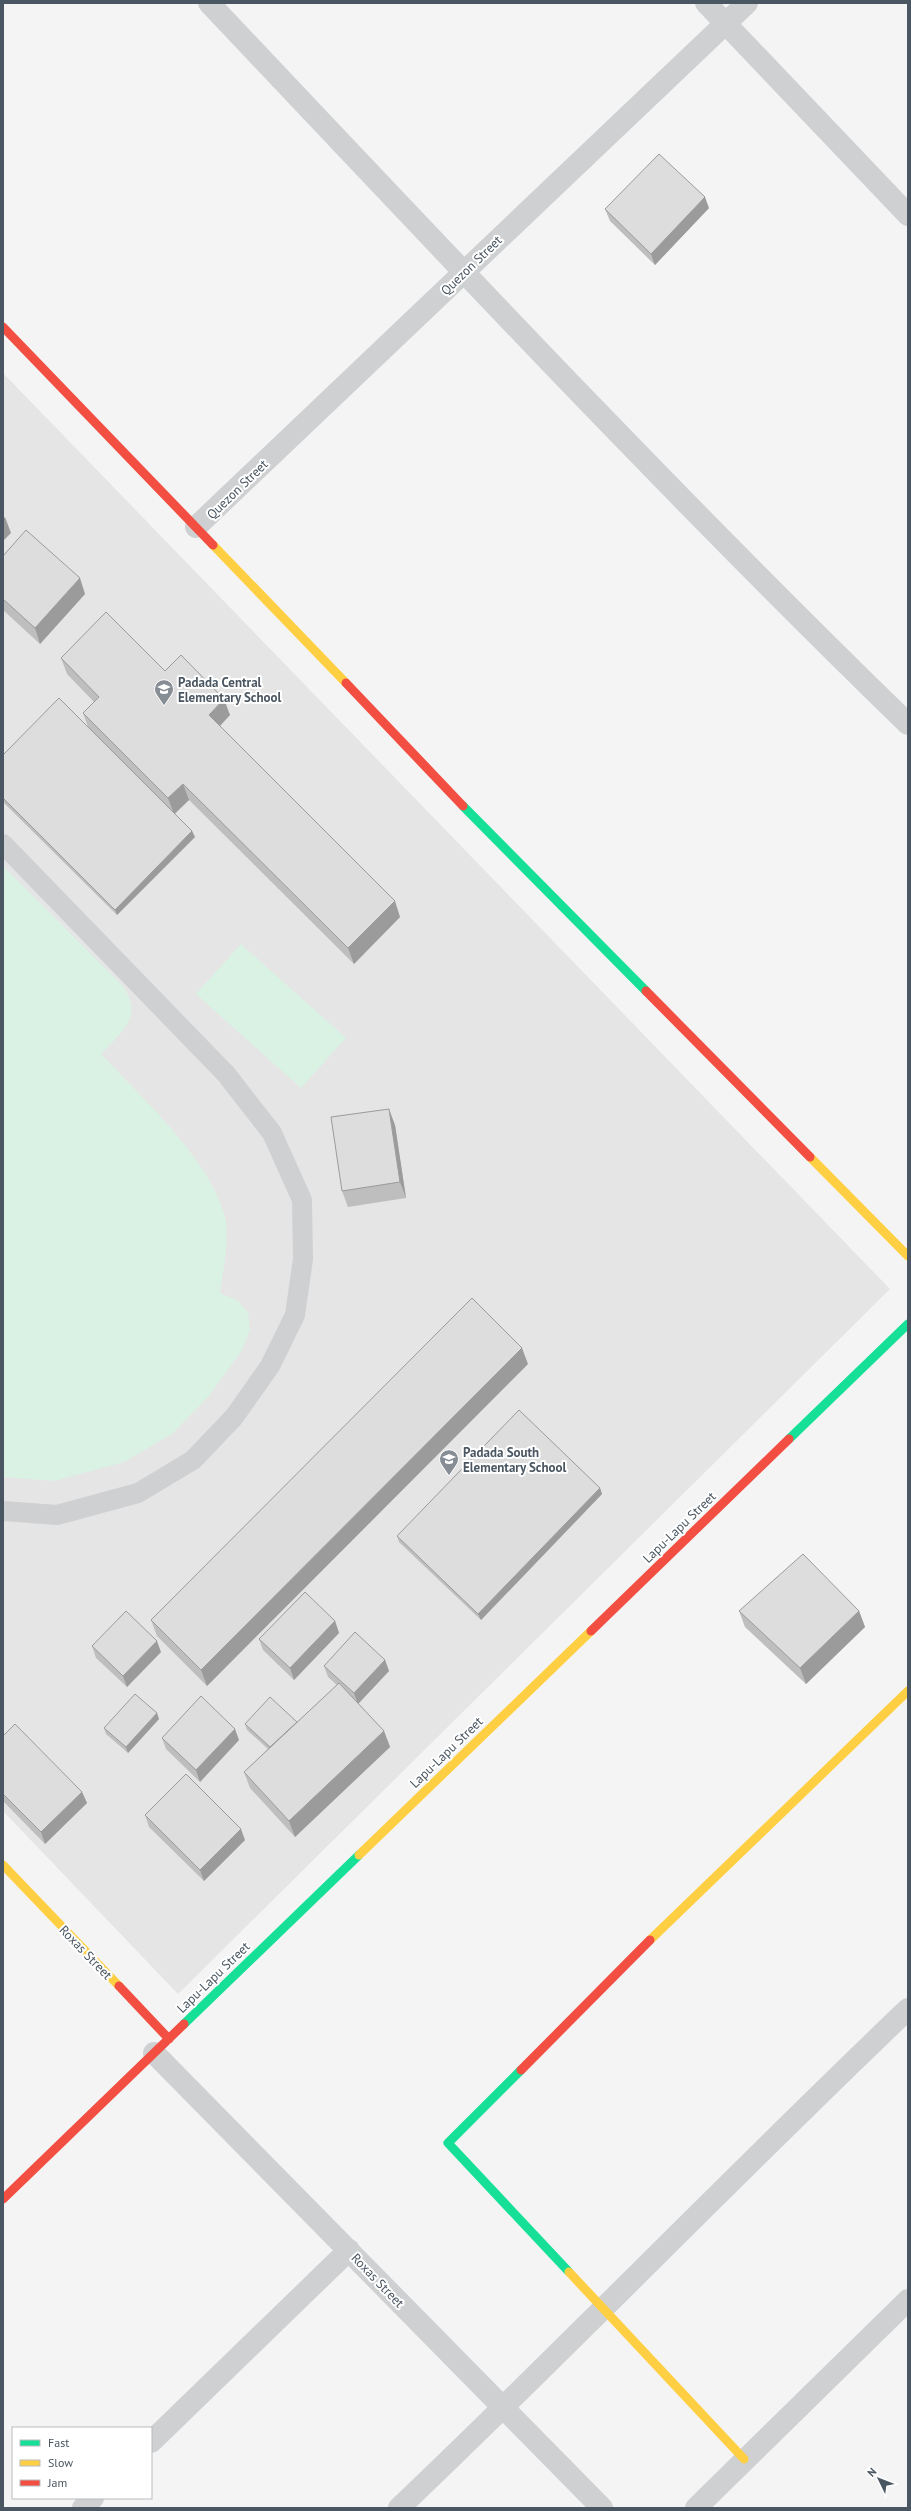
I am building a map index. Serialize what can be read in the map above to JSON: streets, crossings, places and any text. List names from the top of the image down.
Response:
{
  "streets": {
    "street": ["Quezon Street", "Lapu-Lapu Street", "Roxas Street"]
  },
  "crossings": [
    ["Lapu-Lapu Street", "Roxas Street"]
  ],
  "places": {
    "school or university": ["Padada Central Elementary School", "Padada South Elementary School"]
  },
  "legend": ["Fast", "Slow", "Jam"],
  "north": "top left"
}
